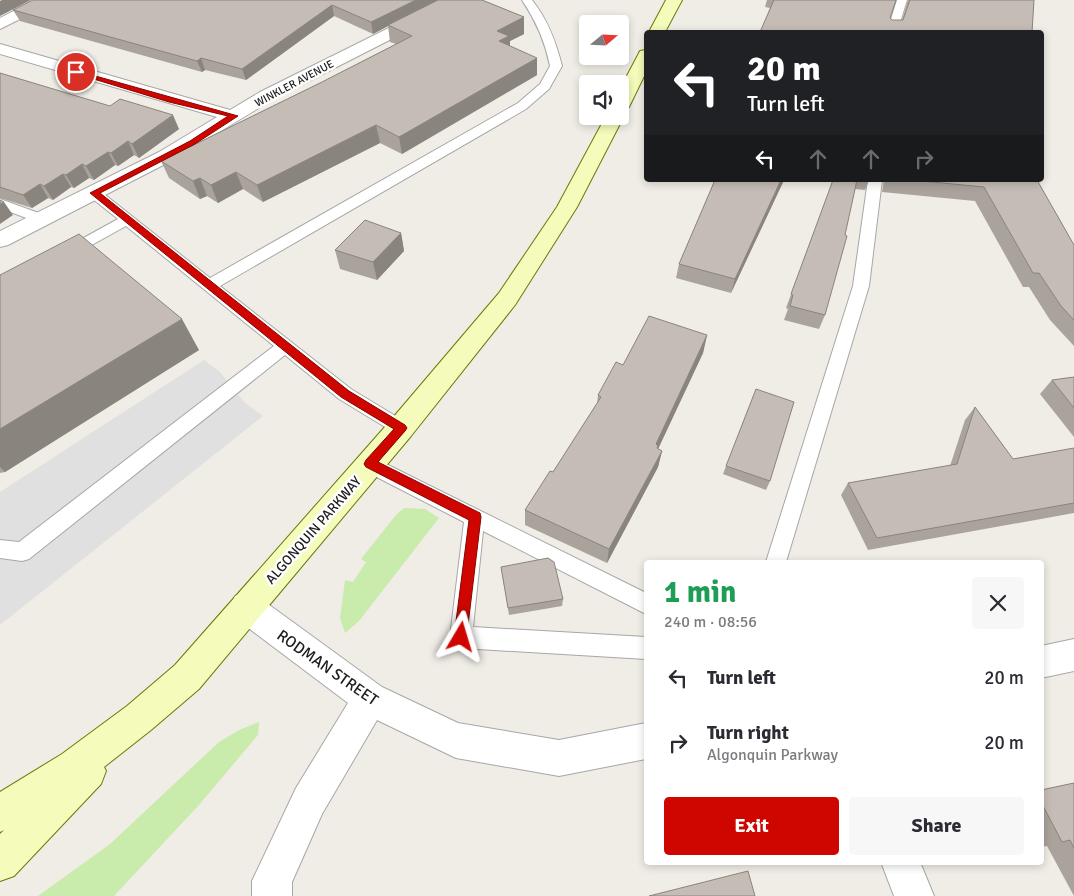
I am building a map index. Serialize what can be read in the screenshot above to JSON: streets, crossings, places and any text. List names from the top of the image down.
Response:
{
  "streets": {
    "main road": ["ALGONQUIN PARKWAY"],
    "street": ["WINKLER AVENUE", "RODMAN STREET"]
  },
  "crossings": [
    ["ALGONQUIN PARKWAY", "RODMAN STREET"]
  ],
  "north": "right",
  "page": {
    "turn": ["20 m", "Turn left"],
    "heading": ["1 min", "240 m · 08:56"],
    "list": [
      {
        "name": "Turn left",
        "value": "20 m"
      },
      {
        "name": "Turn right",
        "note": "Algonquin Parkway",
        "value": "20 m"
      }
    ],
    "buttons": ["Exit", "Share"]
  }
}
